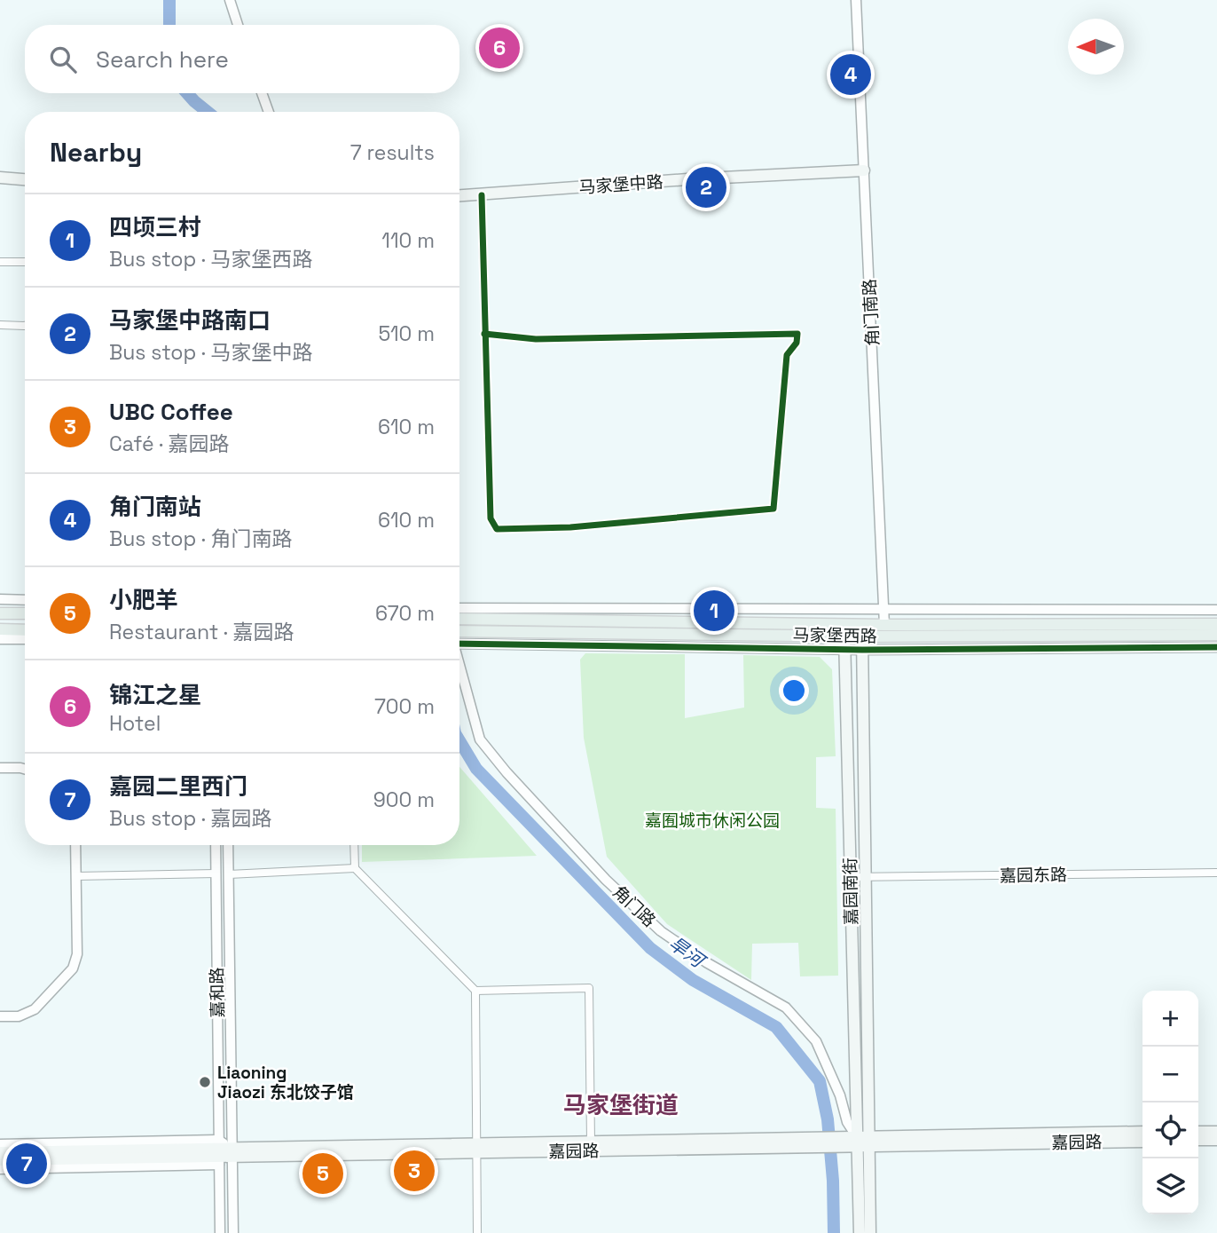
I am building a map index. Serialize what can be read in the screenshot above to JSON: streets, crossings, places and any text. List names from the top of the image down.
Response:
{
  "streets": {
    "main road": [
      "马家堡中路",
      "马家堡西路",
      "嘉园南街",
      "角门路",
      "嘉园路"
    ],
    "street": ["角门南路", "嘉园东路", "嘉和路"]
  },
  "crossings": [
    ["马家堡中路", "角门南路"],
    ["角门南路", "马家堡西路"],
    ["马家堡西路", "嘉园南街"],
    ["嘉园东路", "嘉园南街"],
    ["嘉园南街", "角门路"],
    ["嘉园南街", "嘉园路"],
    ["角门路", "嘉园路"],
    ["嘉和路", "嘉园路"]
  ],
  "districts": ["马家堡街道"],
  "water": ["旱河"],
  "parks": ["嘉囿城市休闲公园"],
  "places": ["Liaoning Jiaozi 东北饺子馆"],
  "north": "left",
  "page": {
    "pins": [
      "6",
      "4",
      "2",
      "1",
      "7",
      "3",
      "5"
    ],
    "search": "Search here",
    "heading": ["Nearby", "7 results"],
    "list": [
      {
        "mark": "1",
        "name": "四顷三村",
        "note": "Bus stop · 马家堡西路",
        "value": "110 m"
      },
      {
        "mark": "2",
        "name": "马家堡中路南口",
        "note": "Bus stop · 马家堡中路",
        "value": "510 m"
      },
      {
        "mark": "3",
        "name": "UBC Coffee",
        "note": "Café · 嘉园路",
        "value": "610 m"
      },
      {
        "mark": "4",
        "name": "角门南站",
        "note": "Bus stop · 角门南路",
        "value": "610 m"
      },
      {
        "mark": "5",
        "name": "小肥羊",
        "note": "Restaurant · 嘉园路",
        "value": "670 m"
      },
      {
        "mark": "6",
        "name": "锦江之星",
        "note": "Hotel",
        "value": "700 m"
      },
      {
        "mark": "7",
        "name": "嘉园二里西门",
        "note": "Bus stop · 嘉园路",
        "value": "900 m"
      }
    ],
    "map_buttons": ["+", "−"]
  }
}
